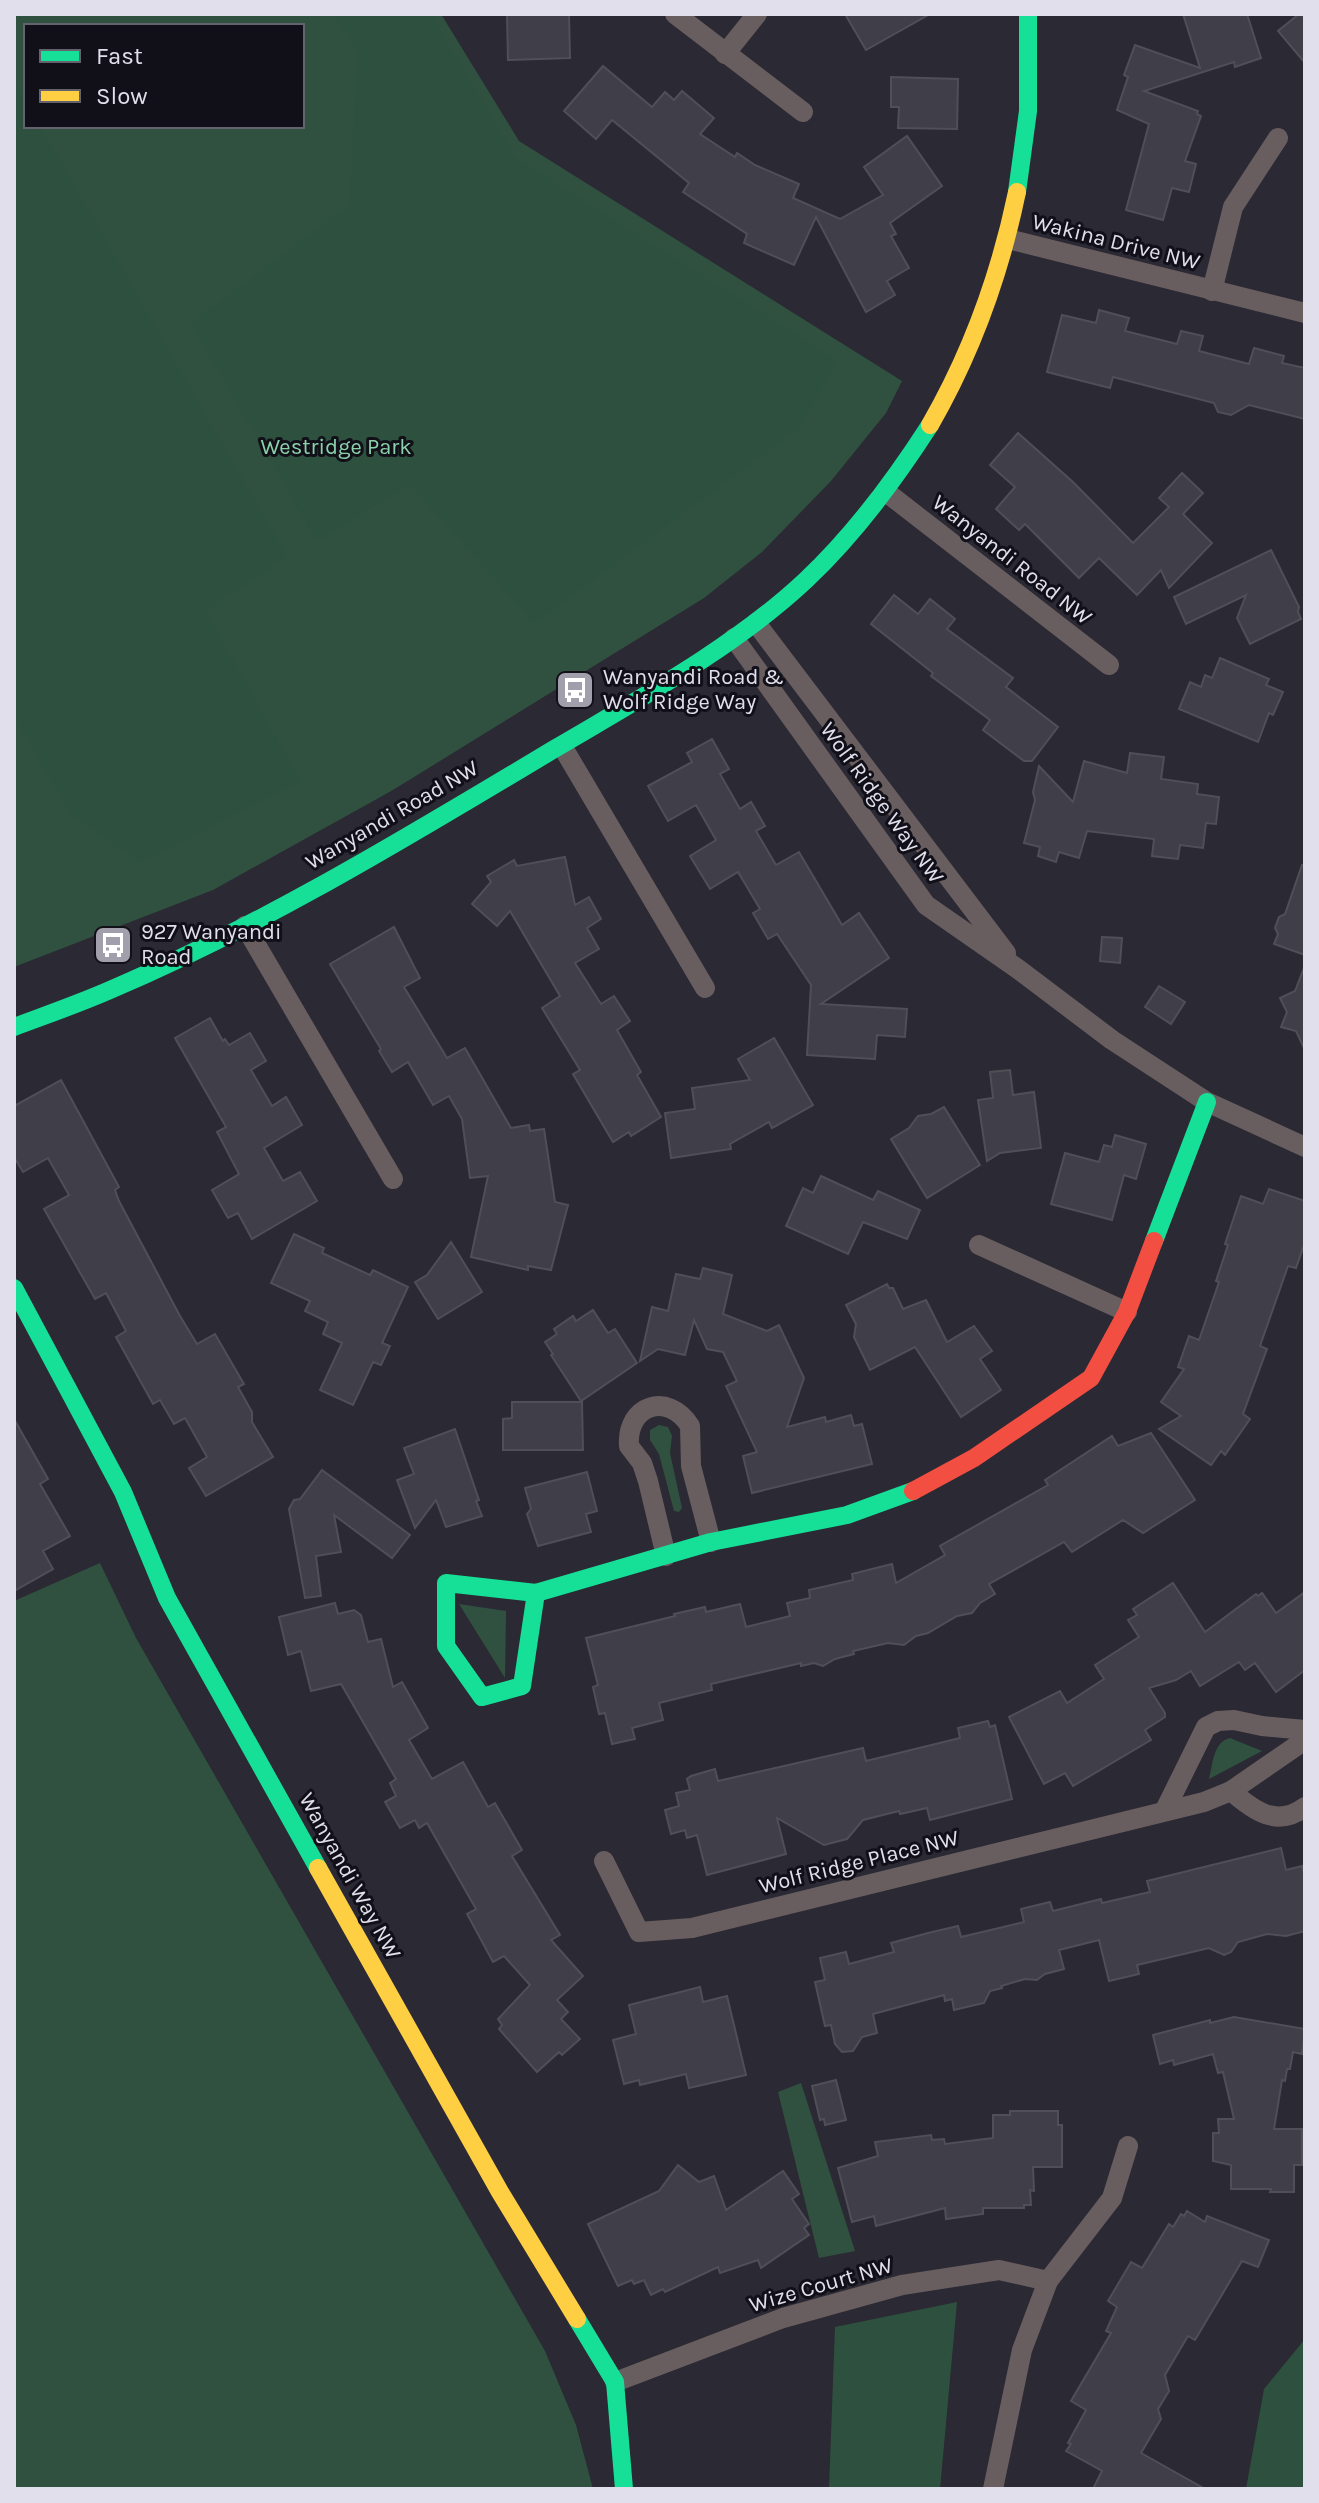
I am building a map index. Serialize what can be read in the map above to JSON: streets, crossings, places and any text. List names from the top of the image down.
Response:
{
  "streets": {
    "street": [
      "Wakina Drive NW",
      "Wanyandi Road NW",
      "Wolf Ridge Way NW",
      "Wolf Ridge Place NW",
      "Wanyandi Way NW",
      "Wize Court NW"
    ]
  },
  "crossings": [
    ["Wakina Drive NW", "Wanyandi Road NW"],
    ["Wanyandi Road NW", "Wolf Ridge Way NW"],
    ["Wanyandi Way NW", "Wize Court NW"]
  ],
  "parks": ["Westridge Park"],
  "places": {
    "bus stop": ["Wanyandi Road & Wolf Ridge Way", "927 Wanyandi Road"]
  },
  "legend": ["Fast", "Slow"]
}
